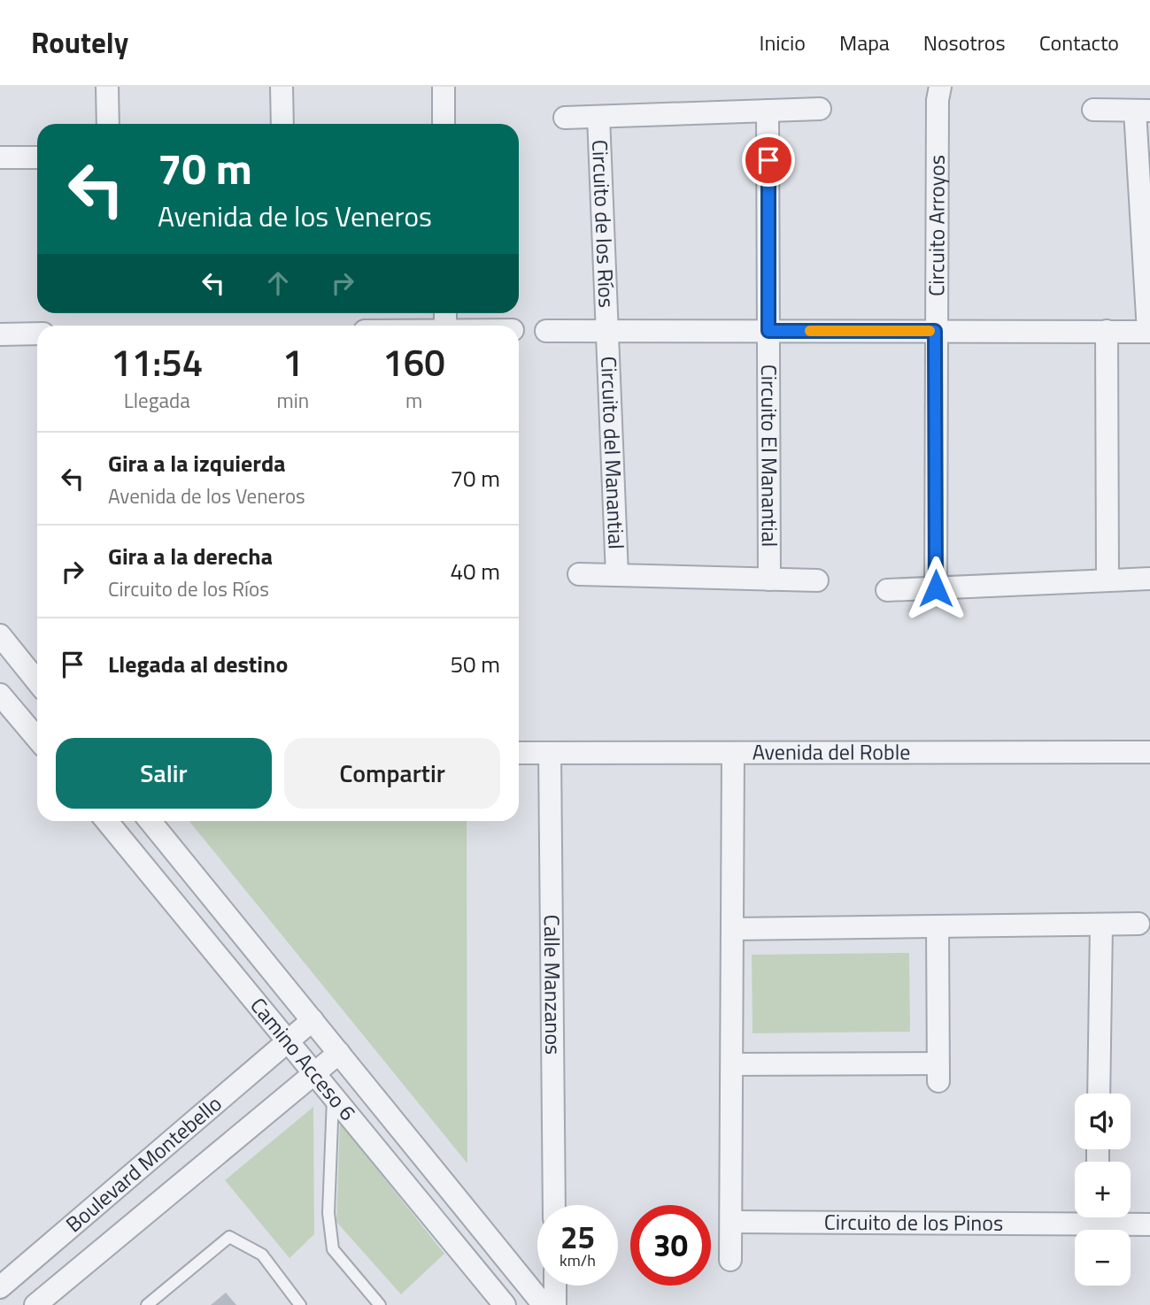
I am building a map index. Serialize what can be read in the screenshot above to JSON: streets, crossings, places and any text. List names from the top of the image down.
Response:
{
  "streets": {
    "street": [
      "Circuito de los Ríos",
      "Circuito Arroyos",
      "Circuito del Manantial",
      "Circuito El Manantial",
      "Avenida del Roble",
      "Calle Manzanos",
      "Camino Acceso 6",
      "Boulevard Montebello",
      "Circuito de los Pinos"
    ]
  },
  "crossings": [
    ["Circuito de los Ríos", "Circuito del Manantial"],
    ["Avenida del Roble", "Calle Manzanos"],
    ["Camino Acceso 6", "Boulevard Montebello"]
  ],
  "page": {
    "header": "Routely",
    "nav": [
      "Inicio",
      "Mapa",
      "Nosotros",
      "Contacto"
    ],
    "turn": ["70 m", "Avenida de los Veneros"],
    "eta": [
      "11:54",
      "Llegada",
      "1",
      "min",
      "160",
      "m"
    ],
    "list": [
      {
        "name": "Gira a la izquierda",
        "note": "Avenida de los Veneros",
        "value": "70 m"
      },
      {
        "name": "Gira a la derecha",
        "note": "Circuito de los Ríos",
        "value": "40 m"
      },
      {
        "name": "Llegada al destino",
        "value": "50 m"
      }
    ],
    "buttons": ["Salir", "Compartir"],
    "map_buttons": ["+", "−"],
    "speed": "25 km/h",
    "limit": "30"
  }
}
